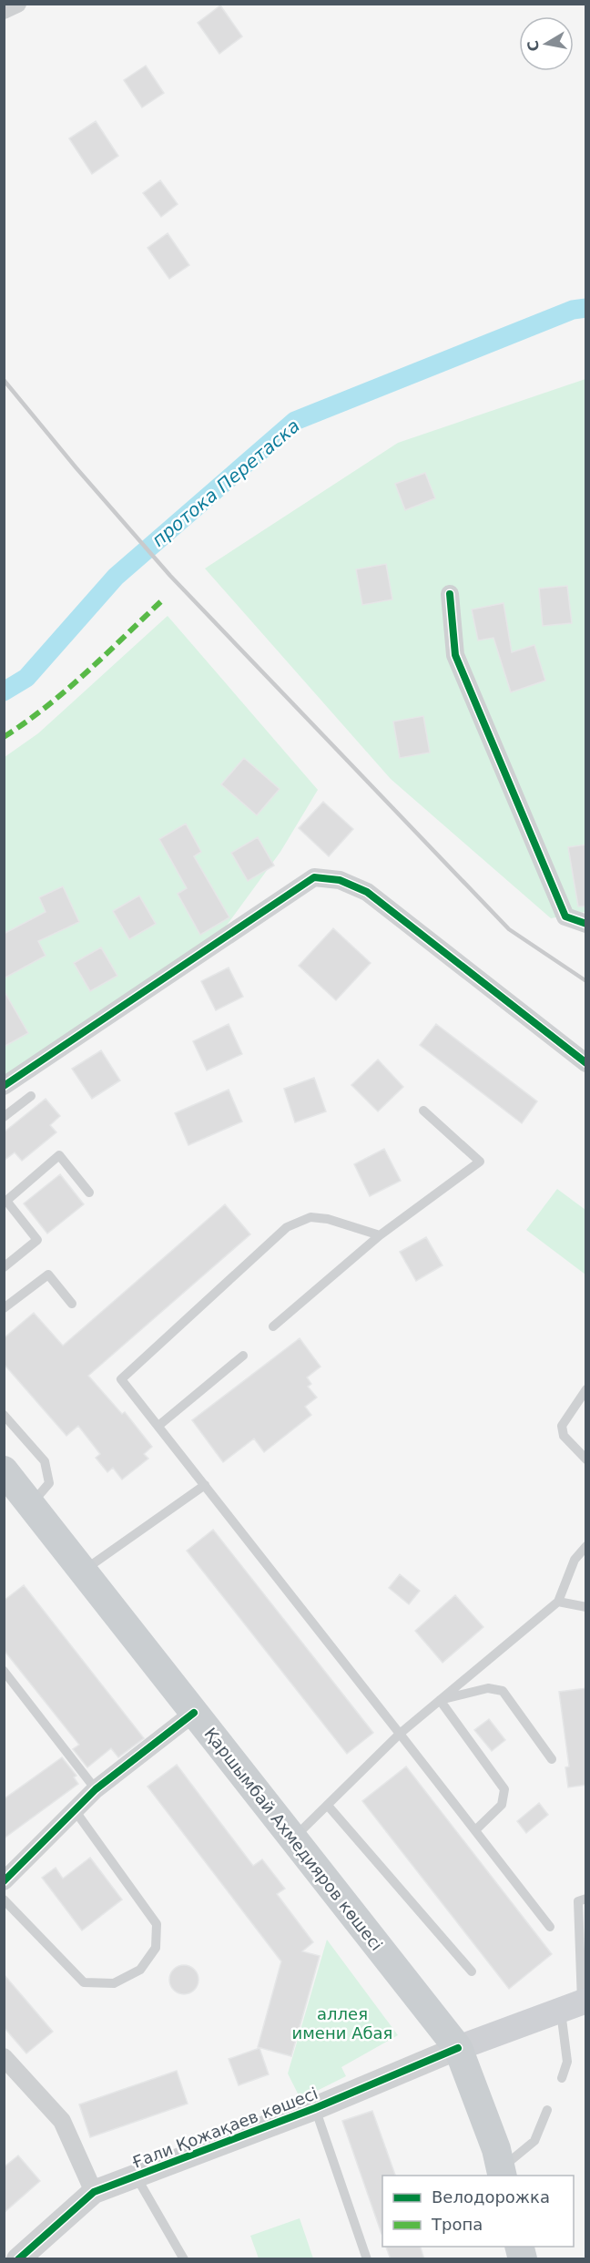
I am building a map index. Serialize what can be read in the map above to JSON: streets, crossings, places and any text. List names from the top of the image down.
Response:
{
  "streets": {
    "main road": ["Қаршымбай Ахмедияров көшесі"],
    "street": ["Ғали Қожақаев көшесі"]
  },
  "crossings": [
    ["Қаршымбай Ахмедияров көшесі", "Ғали Қожақаев көшесі"]
  ],
  "water": ["протока Перетаска"],
  "parks": ["аллея имени Абая"],
  "legend": ["Велодорожка", "Тропа"],
  "north": "left"
}
